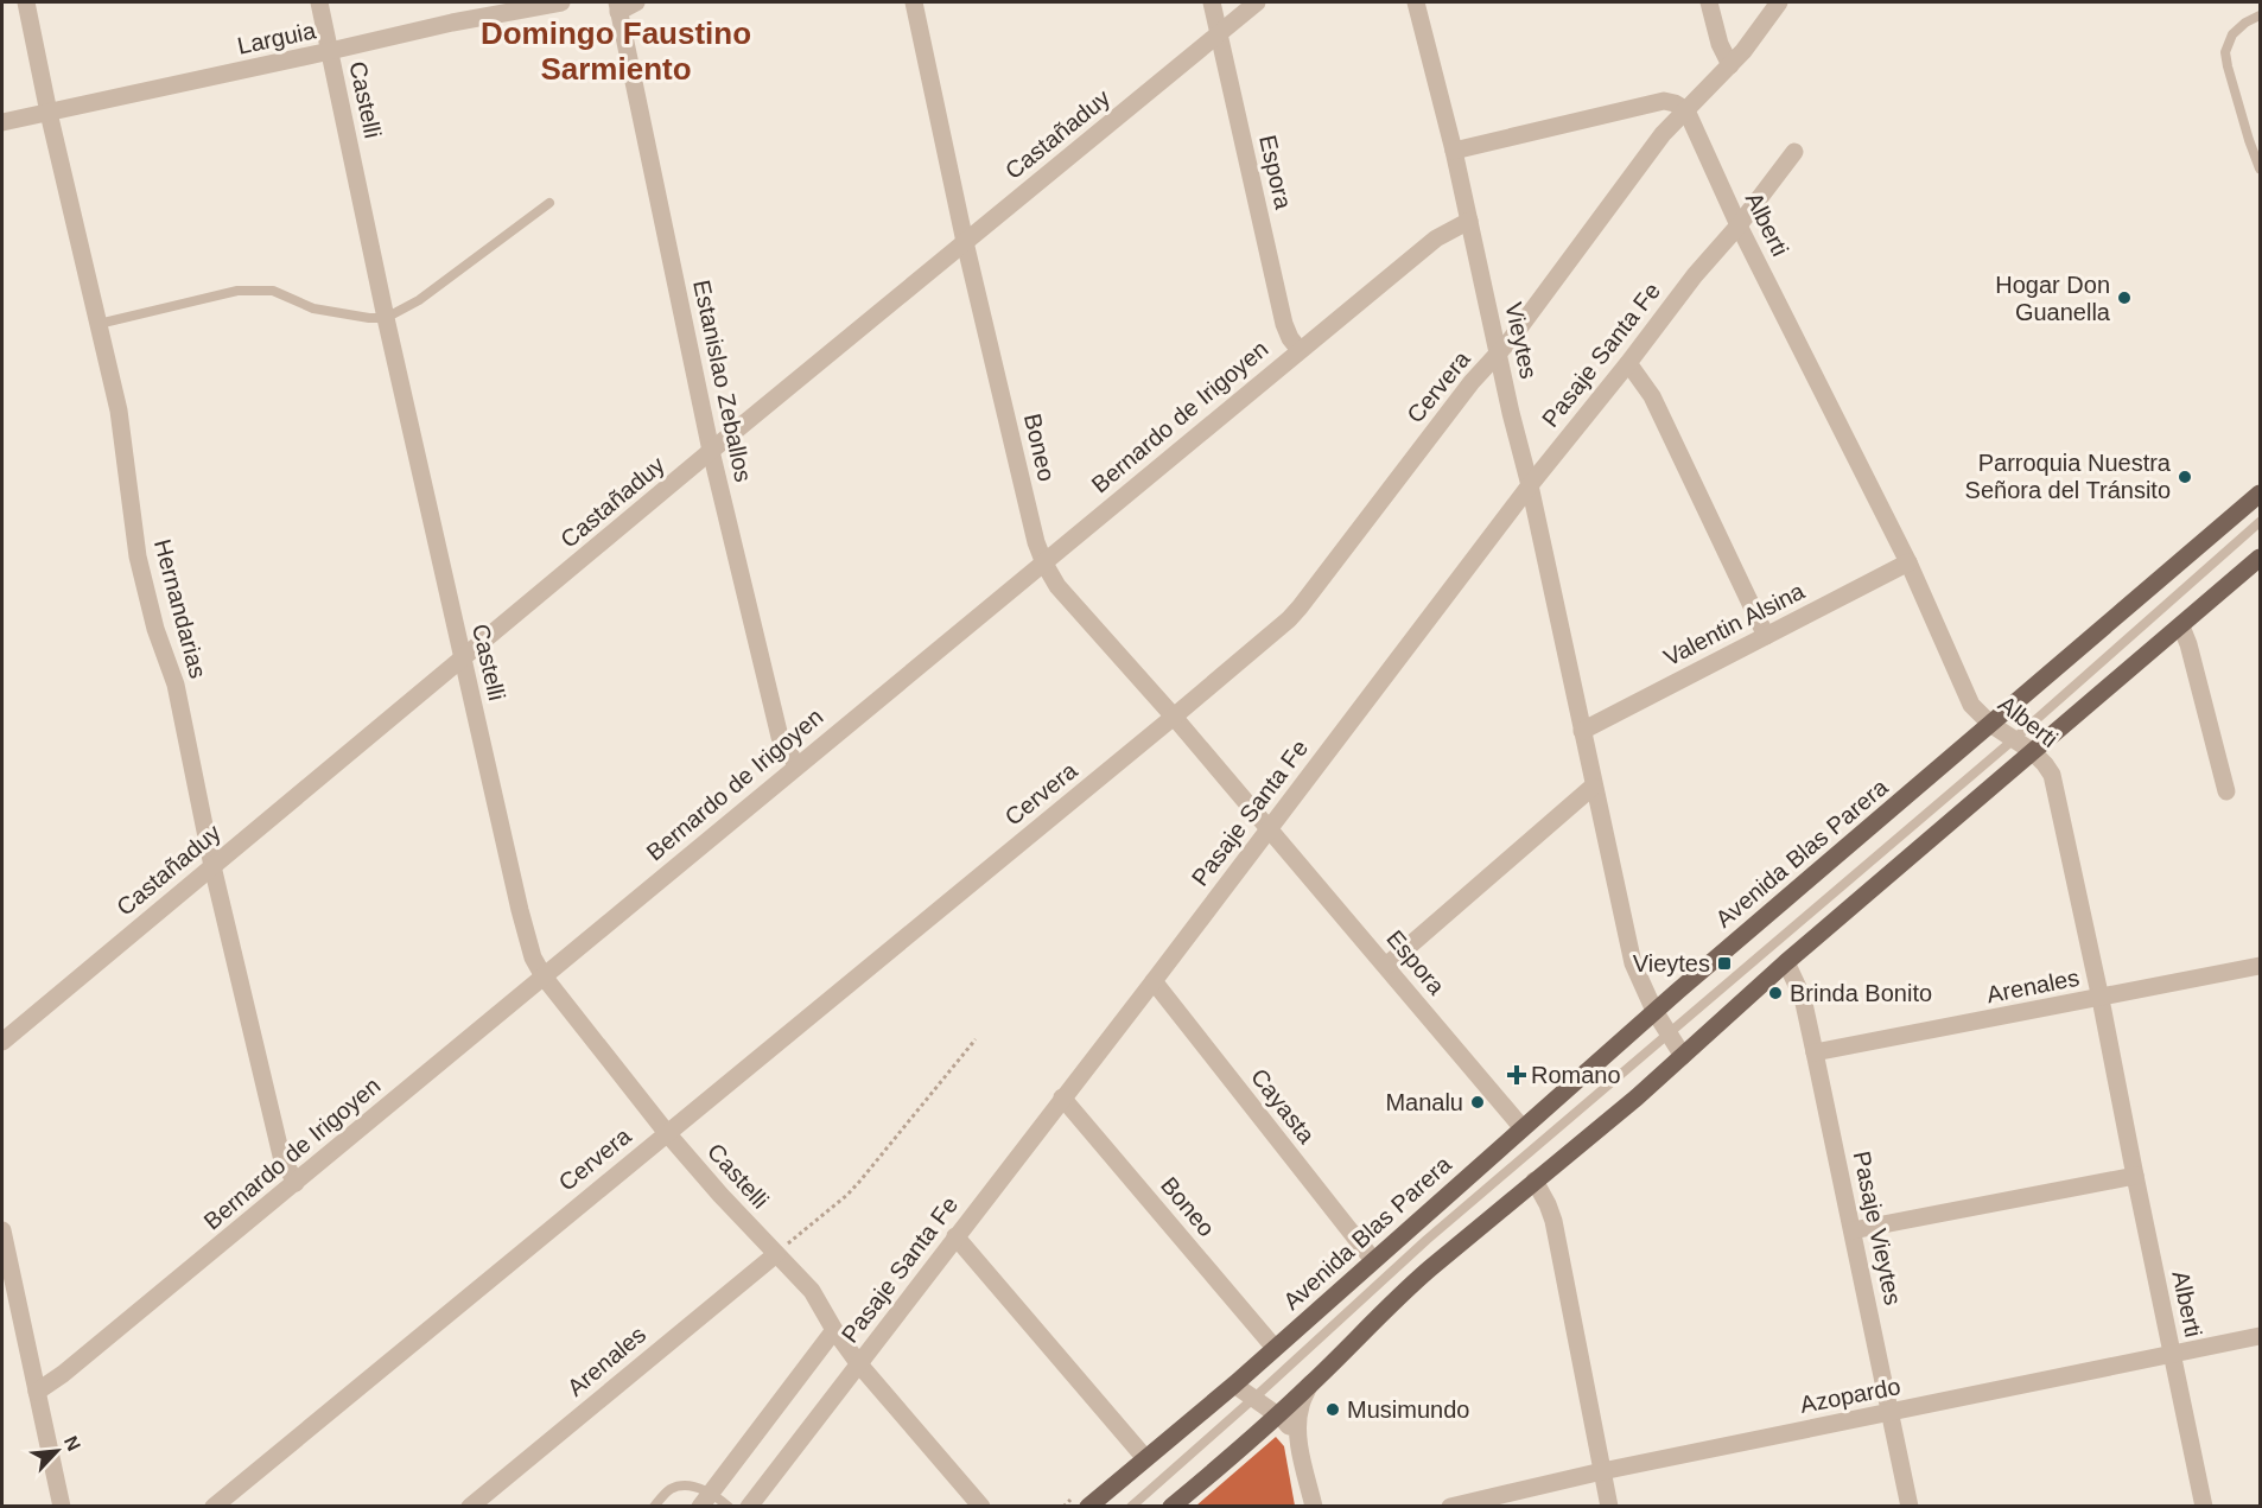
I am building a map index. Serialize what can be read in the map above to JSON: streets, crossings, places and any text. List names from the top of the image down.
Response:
{
  "streets": {
    "main road": ["Avenida Blas Parera"],
    "street": [
      "Larguia",
      "Castelli",
      "Castañaduy",
      "Espora",
      "Alberti",
      "Vieytes",
      "Pasaje Santa Fe",
      "Estanislao Zeballos",
      "Cervera",
      "Bernardo de Irigoyen",
      "Boneo",
      "Hernandarias",
      "Valentin Alsina",
      "Arenales",
      "Cayasta",
      "Pasaje Vieytes",
      "Azopardo"
    ]
  },
  "crossings": [
    ["Larguia", "Castelli"],
    ["Larguia", "Hernandarias"],
    ["Castelli", "Castañaduy"],
    ["Castelli", "Cervera"],
    ["Castelli", "Bernardo de Irigoyen"],
    ["Castelli", "Arenales"],
    ["Castañaduy", "Espora"],
    ["Castañaduy", "Estanislao Zeballos"],
    ["Castañaduy", "Boneo"],
    ["Castañaduy", "Hernandarias"],
    ["Espora", "Pasaje Santa Fe"],
    ["Espora", "Bernardo de Irigoyen"],
    ["Espora", "Boneo"],
    ["Espora", "Avenida Blas Parera"],
    ["Alberti", "Pasaje Santa Fe"],
    ["Alberti", "Cervera"],
    ["Alberti", "Valentin Alsina"],
    ["Alberti", "Avenida Blas Parera"],
    ["Alberti", "Arenales"],
    ["Alberti", "Azopardo"],
    ["Vieytes", "Pasaje Santa Fe"],
    ["Vieytes", "Cervera"],
    ["Vieytes", "Bernardo de Irigoyen"],
    ["Vieytes", "Valentin Alsina"],
    ["Vieytes", "Avenida Blas Parera"],
    ["Pasaje Santa Fe", "Boneo"],
    ["Pasaje Santa Fe", "Cayasta"],
    ["Estanislao Zeballos", "Bernardo de Irigoyen"],
    ["Cervera", "Boneo"],
    ["Bernardo de Irigoyen", "Boneo"],
    ["Bernardo de Irigoyen", "Hernandarias"],
    ["Boneo", "Avenida Blas Parera"],
    ["Avenida Blas Parera", "Cayasta"],
    ["Arenales", "Pasaje Vieytes"],
    ["Pasaje Vieytes", "Azopardo"]
  ],
  "districts": ["Domingo Faustino Sarmiento"],
  "places": {
    "other": [
      "Hogar Don Guanella",
      "Parroquia Nuestra Señora del Tránsito",
      "Brinda Bonito",
      "Manalu",
      "Musimundo"
    ],
    "transit": ["Vieytes"],
    "health": ["Romano"]
  },
  "north": "top right"
}
